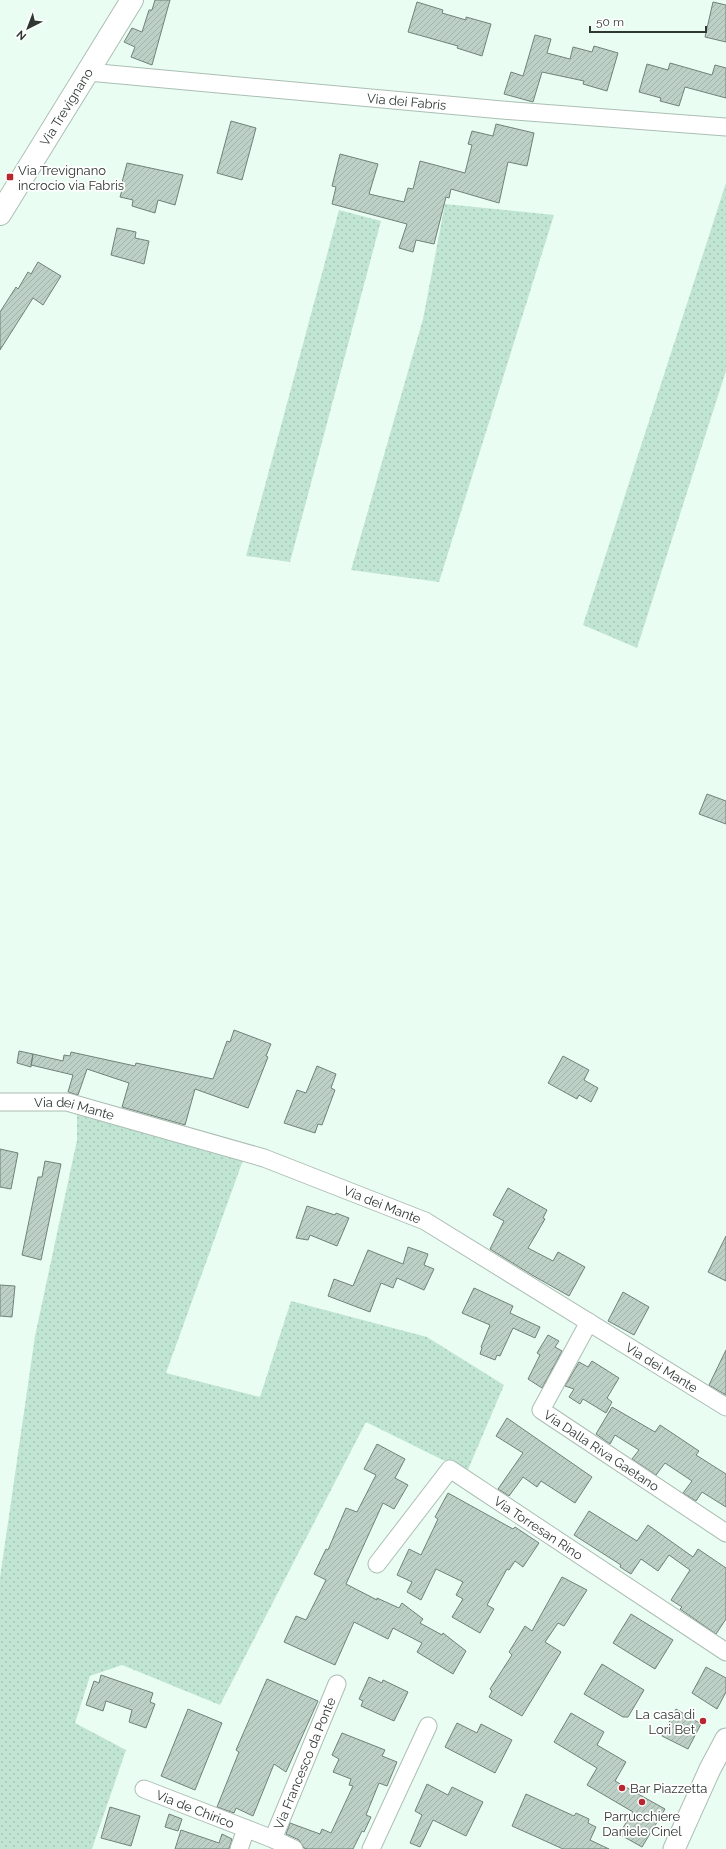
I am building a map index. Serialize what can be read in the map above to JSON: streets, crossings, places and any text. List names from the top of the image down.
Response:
{
  "streets": {
    "main road": ["Via Trevignano"],
    "street": [
      "Via dei Fabris",
      "Via dei Mante",
      "Via Dalla Riva Gaetano",
      "Via Torresan Rino",
      "Via Francesco da Ponte",
      "Via de Chirico"
    ]
  },
  "crossings": [
    ["Via dei Fabris", "Via Trevignano"],
    ["Via dei Mante", "Via Dalla Riva Gaetano"],
    ["Via Francesco da Ponte", "Via de Chirico"]
  ],
  "places": {
    "transit": ["Via Trevignano incrocio via Fabris"],
    "other": ["La casa di Lori Bet", "Bar Piazzetta", "Parrucchiere Daniele Cinel"]
  },
  "scale_bar": "50 m",
  "north": "bottom left"
}
